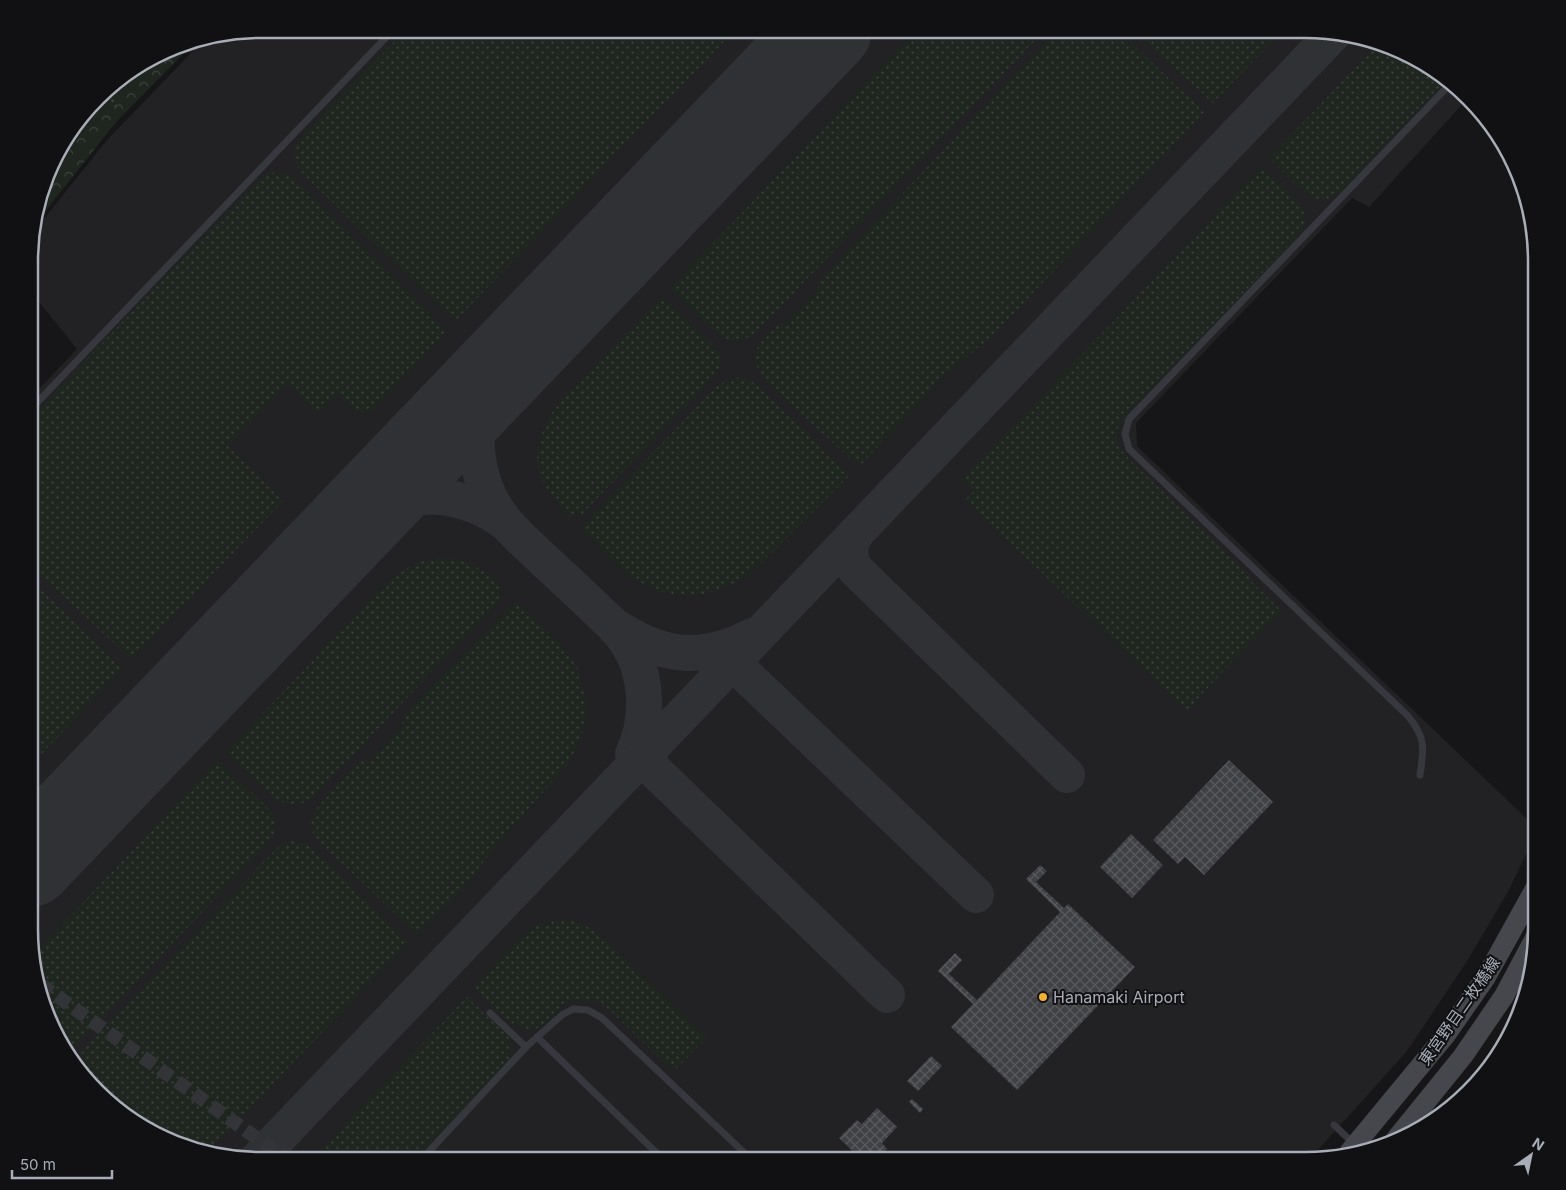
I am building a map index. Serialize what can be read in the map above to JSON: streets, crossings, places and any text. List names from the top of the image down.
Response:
{
  "streets": {
    "main road": ["東宮野目二枚橋線"]
  },
  "places": ["Hanamaki Airport"],
  "scale_bar": "50 m",
  "north": "top right"
}
